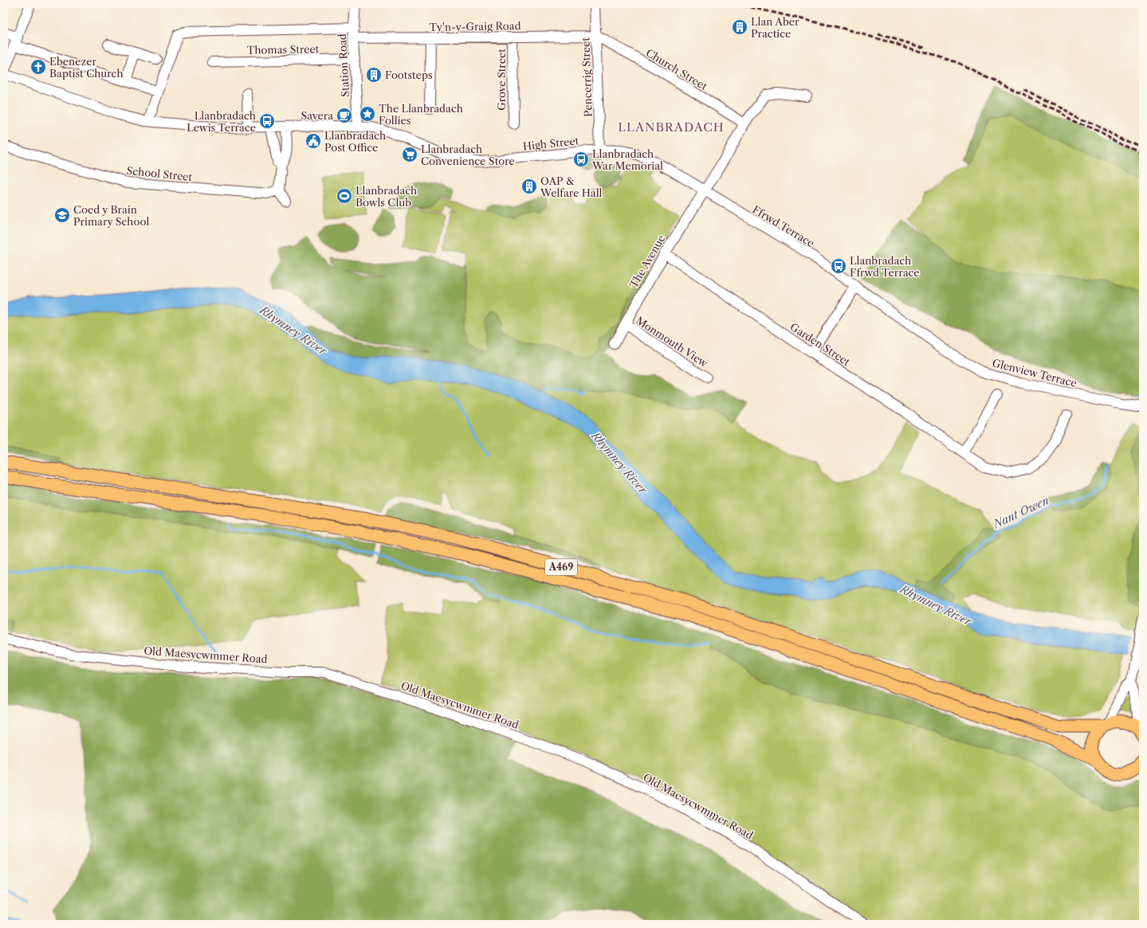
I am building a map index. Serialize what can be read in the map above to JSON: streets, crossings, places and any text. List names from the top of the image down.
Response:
{
  "streets": {
    "main road": ["A469"],
    "street": [
      "Ty'n-y-Graig Road",
      "Thomas Street",
      "Station Road",
      "Church Street",
      "Pencerrig Street",
      "Grove Street",
      "High Street",
      "School Street",
      "Ffrwd Terrace",
      "The Avenue",
      "Monmouth View",
      "Garden Street",
      "Glenview Terrace",
      "Old Maesycwmmer Road"
    ]
  },
  "crossings": [
    ["Ty'n-y-Graig Road", "Station Road"],
    ["Ty'n-y-Graig Road", "Church Street"],
    ["Ty'n-y-Graig Road", "Pencerrig Street"],
    ["Ty'n-y-Graig Road", "Grove Street"],
    ["Thomas Street", "Station Road"],
    ["Station Road", "High Street"],
    ["Church Street", "Pencerrig Street"],
    ["Church Street", "The Avenue"],
    ["Pencerrig Street", "High Street"],
    ["High Street", "Ffrwd Terrace"],
    ["High Street", "The Avenue"],
    ["Ffrwd Terrace", "The Avenue"],
    ["Ffrwd Terrace", "Glenview Terrace"],
    ["The Avenue", "Monmouth View"],
    ["The Avenue", "Garden Street"]
  ],
  "districts": ["LLANBRADACH"],
  "water": ["Rhymney River", "Nant Owen"],
  "places": {
    "building": ["Llan Aber Practice", "Footsteps", "OAP & Welfare Hall"],
    "church": ["Ebenezer Baptist Church"],
    "place": ["The Llanbradach Follies"],
    "cafe": ["Savera"],
    "bus stop": ["Llanbradach Lewis Terrace", "Llanbradach War Memorial", "Llanbradach Ffrwd Terrace"],
    "public building": ["Llanbradach Post Office"],
    "supermarket": ["Llanbradach Convenience Store"],
    "sports": ["Llanbradach Bowls Club"],
    "school or university": ["Coed y Brain Primary School"]
  }
}
